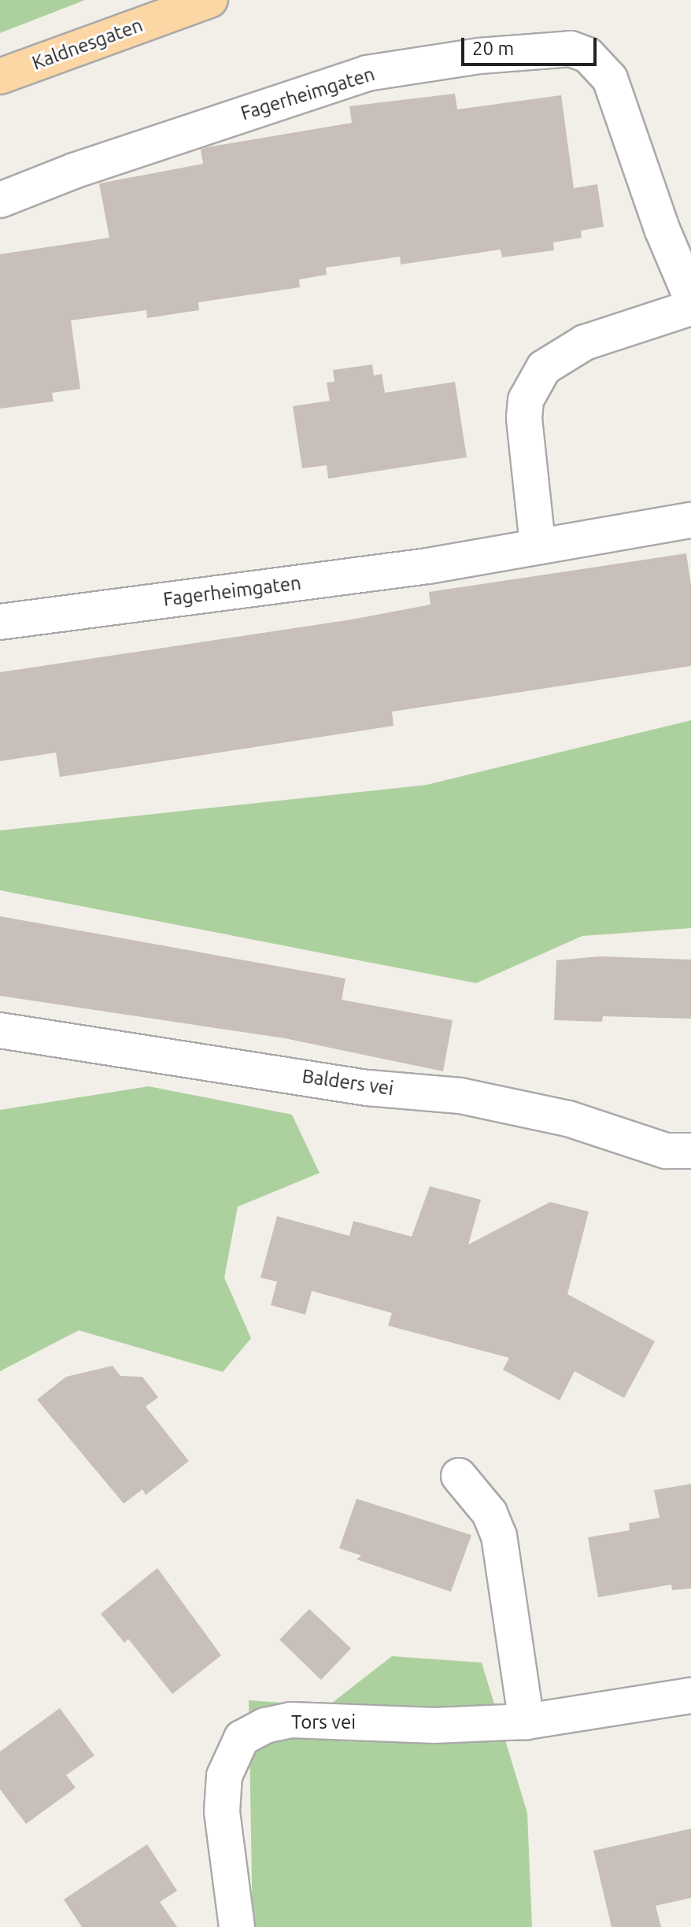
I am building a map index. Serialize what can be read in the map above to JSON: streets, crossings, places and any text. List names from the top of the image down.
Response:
{
  "streets": {
    "main road": ["Kaldnesgaten"],
    "street": ["Fagerheimgaten", "Balders vei", "Tors vei"]
  },
  "scale_bar": "20 m"
}
